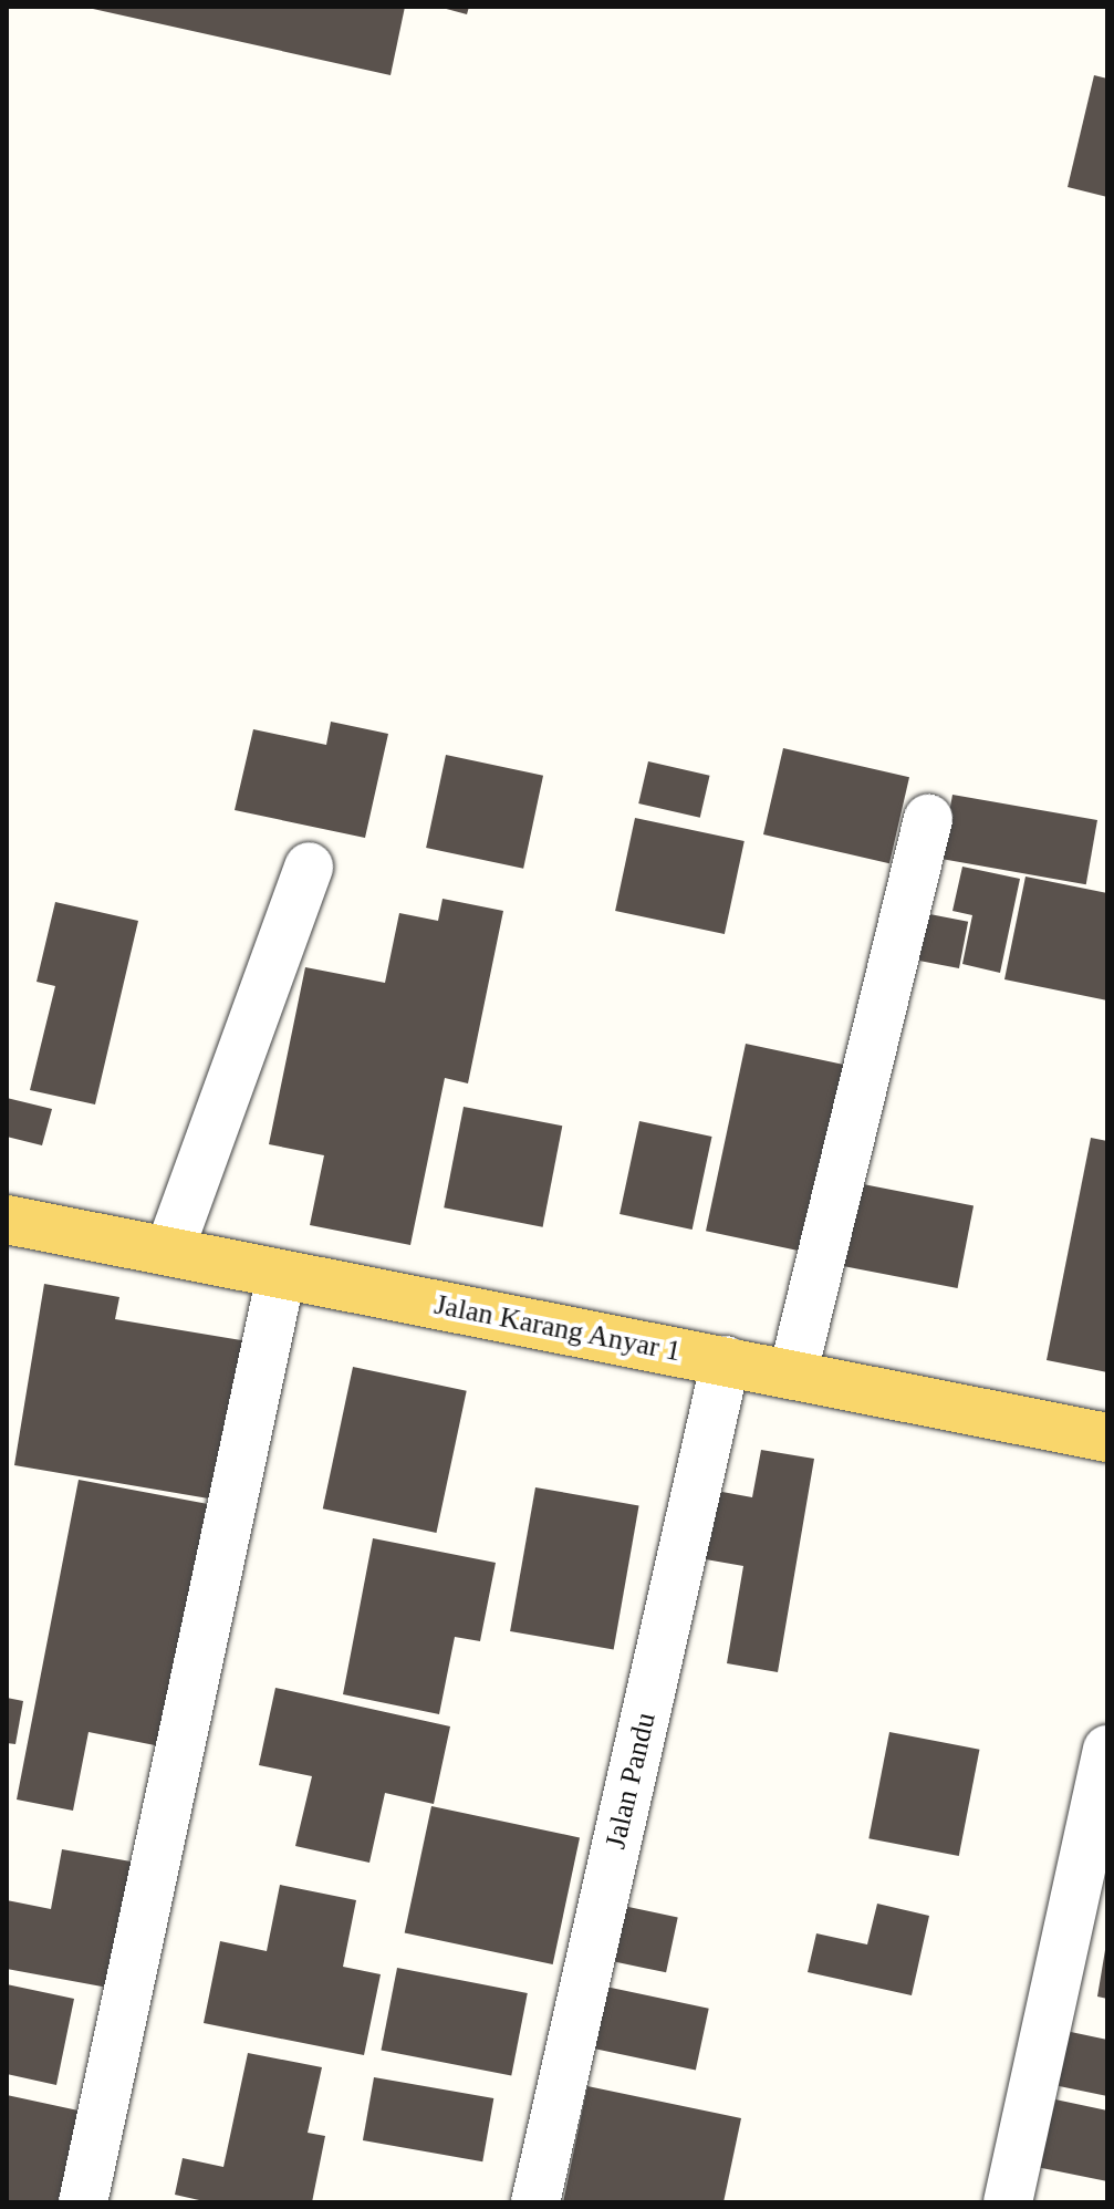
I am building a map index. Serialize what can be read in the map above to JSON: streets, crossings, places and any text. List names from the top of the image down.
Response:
{
  "streets": {
    "main road": ["Jalan Karang Anyar 1"],
    "street": ["Jalan Pandu"]
  },
  "crossings": [
    ["Jalan Karang Anyar 1", "Jalan Pandu"]
  ]
}
